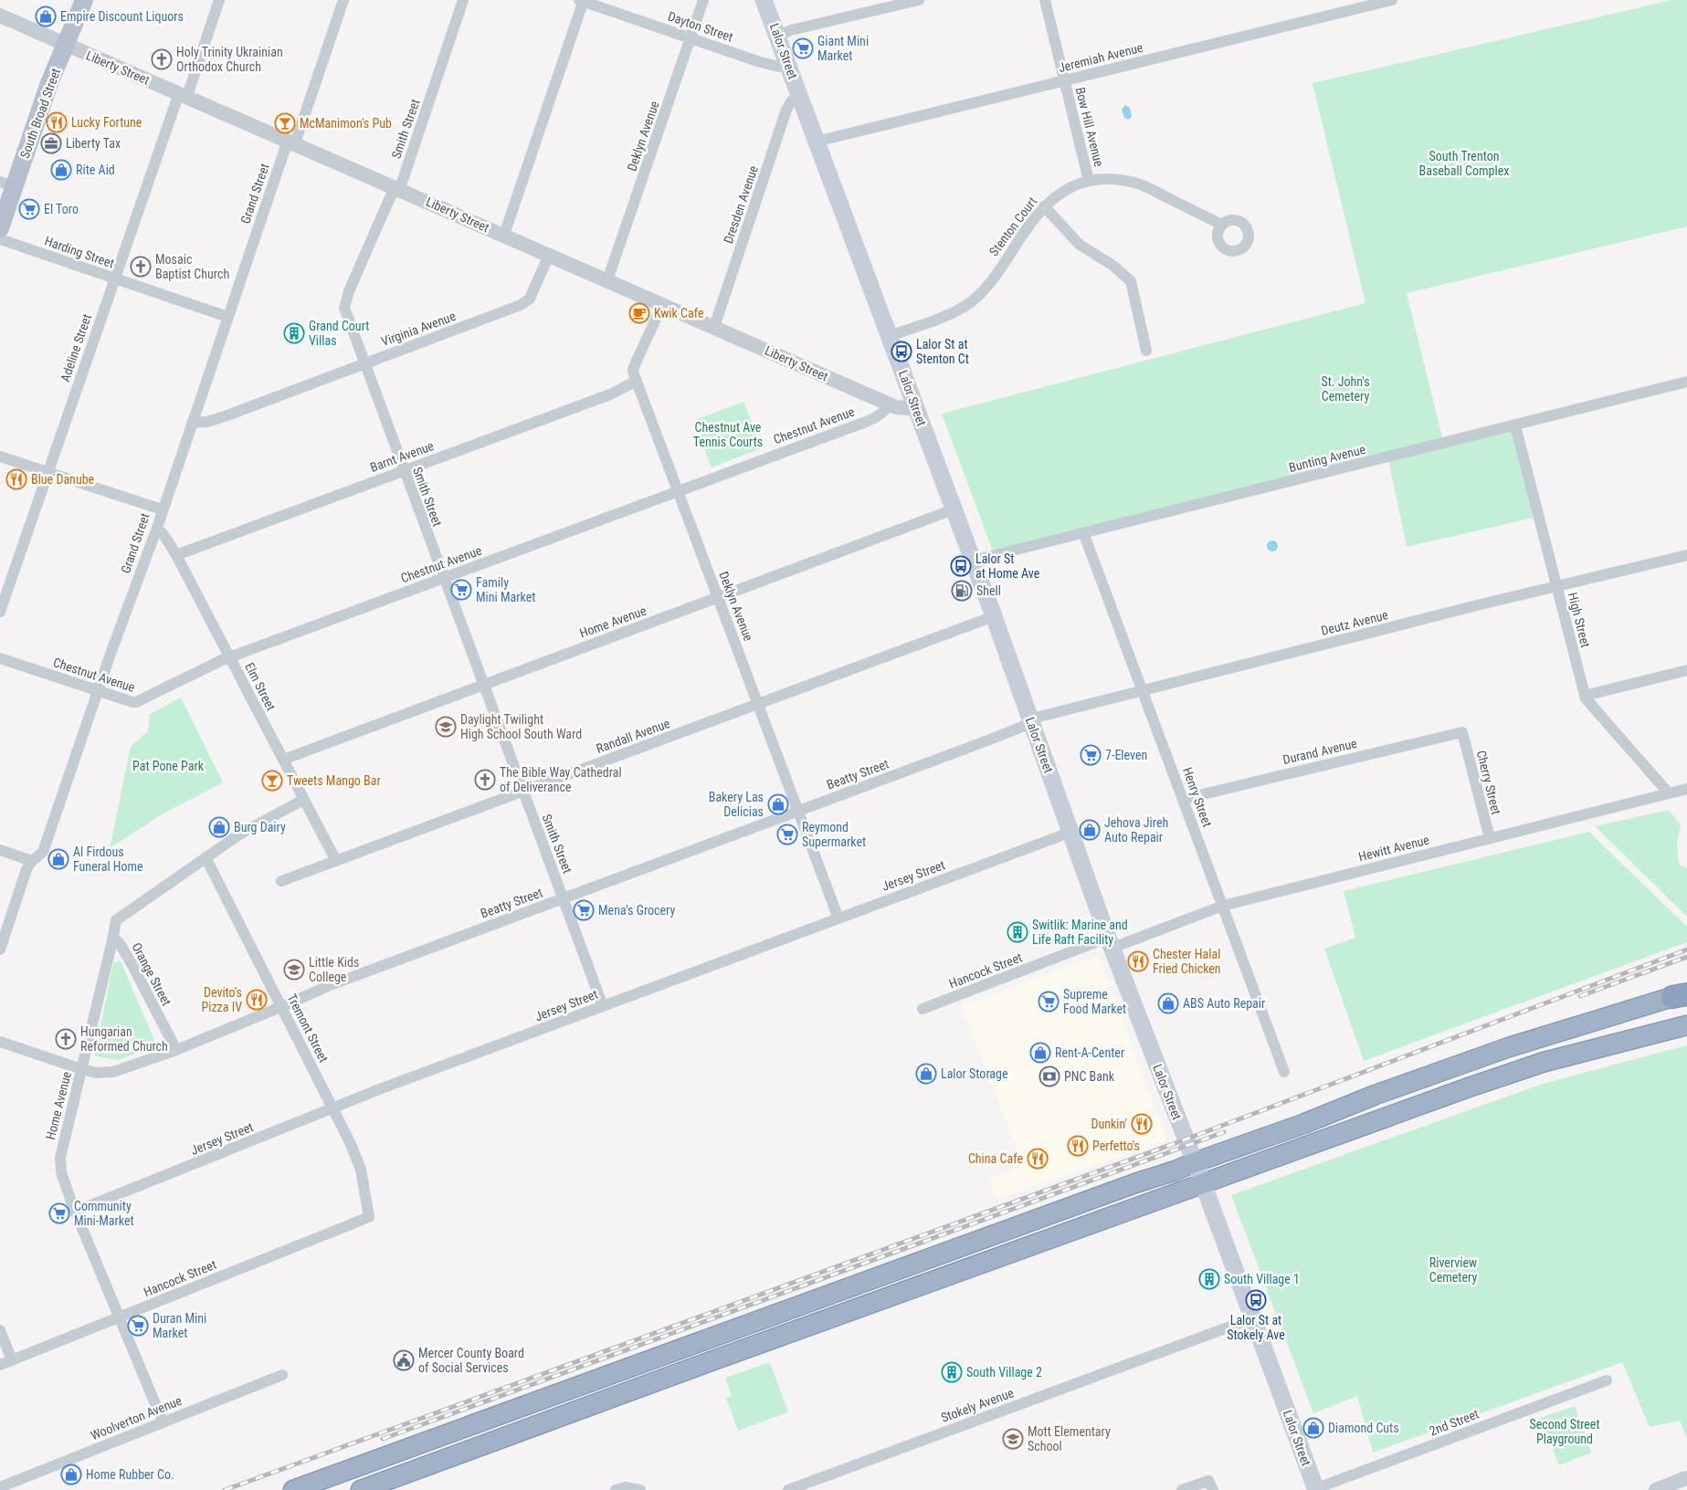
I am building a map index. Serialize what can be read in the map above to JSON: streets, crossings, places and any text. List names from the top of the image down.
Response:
{
  "streets": {
    "main road": ["Lalor Street", "South Broad Street"],
    "street": [
      "Dayton Street",
      "Jeremiah Avenue",
      "Liberty Street",
      "Bow Hill Avenue",
      "Smith Street",
      "Deklyn Avenue",
      "Grand Street",
      "Dresden Avenue",
      "Stenton Court",
      "Harding Street",
      "Virginia Avenue",
      "Adeline Street",
      "Chestnut Avenue",
      "Barnt Avenue",
      "Bunting Avenue",
      "High Street",
      "Home Avenue",
      "Deutz Avenue",
      "Elm Street",
      "Randall Avenue",
      "Durand Avenue",
      "Beatty Street",
      "Cherry Street",
      "Henry Street",
      "Hewitt Avenue",
      "Jersey Street",
      "Hancock Street",
      "Orange Street",
      "Tremont Street",
      "Stokely Avenue",
      "Woolverton Avenue",
      "2nd Street"
    ]
  },
  "crossings": [
    ["Dayton Street", "Lalor Street"],
    ["Dayton Street", "Deklyn Avenue"],
    ["Lalor Street", "Jeremiah Avenue"],
    ["Lalor Street", "Liberty Street"],
    ["Lalor Street", "Dresden Avenue"],
    ["Lalor Street", "Stenton Court"],
    ["Lalor Street", "Bunting Avenue"],
    ["Lalor Street", "Home Avenue"],
    ["Lalor Street", "Deutz Avenue"],
    ["Lalor Street", "Randall Avenue"],
    ["Lalor Street", "Beatty Street"],
    ["Lalor Street", "Hewitt Avenue"],
    ["Lalor Street", "Jersey Street"],
    ["Lalor Street", "Hancock Street"],
    ["Lalor Street", "Stokely Avenue"],
    ["Lalor Street", "2nd Street"],
    ["Jeremiah Avenue", "Bow Hill Avenue"],
    ["Liberty Street", "South Broad Street"],
    ["Liberty Street", "Smith Street"],
    ["Liberty Street", "Deklyn Avenue"],
    ["Liberty Street", "Grand Street"],
    ["Liberty Street", "Dresden Avenue"],
    ["Liberty Street", "Virginia Avenue"],
    ["Liberty Street", "Adeline Street"],
    ["Liberty Street", "Chestnut Avenue"],
    ["Bow Hill Avenue", "Stenton Court"],
    ["Smith Street", "Virginia Avenue"],
    ["Smith Street", "Chestnut Avenue"],
    ["Smith Street", "Barnt Avenue"],
    ["Smith Street", "Home Avenue"],
    ["Smith Street", "Randall Avenue"],
    ["Smith Street", "Beatty Street"],
    ["Smith Street", "Jersey Street"],
    ["Deklyn Avenue", "Chestnut Avenue"],
    ["Deklyn Avenue", "Barnt Avenue"],
    ["Deklyn Avenue", "Home Avenue"],
    ["Deklyn Avenue", "Randall Avenue"],
    ["Deklyn Avenue", "Beatty Street"],
    ["Deklyn Avenue", "Jersey Street"],
    ["Grand Street", "Harding Street"],
    ["Grand Street", "Virginia Avenue"],
    ["Grand Street", "Chestnut Avenue"],
    ["Grand Street", "Elm Street"],
    ["Harding Street", "Adeline Street"],
    ["Chestnut Avenue", "Elm Street"],
    ["Barnt Avenue", "Elm Street"],
    ["Bunting Avenue", "High Street"],
    ["Bunting Avenue", "Henry Street"],
    ["High Street", "Deutz Avenue"],
    ["High Street", "Hewitt Avenue"],
    ["Home Avenue", "Elm Street"],
    ["Home Avenue", "Beatty Street"],
    ["Home Avenue", "Jersey Street"],
    ["Home Avenue", "Hancock Street"],
    ["Home Avenue", "Orange Street"],
    ["Home Avenue", "Tremont Street"],
    ["Home Avenue", "Woolverton Avenue"],
    ["Deutz Avenue", "Beatty Street"],
    ["Deutz Avenue", "Henry Street"],
    ["Elm Street", "Randall Avenue"],
    ["Durand Avenue", "Cherry Street"],
    ["Durand Avenue", "Henry Street"],
    ["Beatty Street", "Orange Street"],
    ["Beatty Street", "Tremont Street"],
    ["Cherry Street", "Hewitt Avenue"],
    ["Henry Street", "Hewitt Avenue"],
    ["Hewitt Avenue", "Hancock Street"],
    ["Jersey Street", "Tremont Street"],
    ["Hancock Street", "Tremont Street"]
  ],
  "parks": [
    "South Trenton Baseball Complex",
    "St. John's Cemetery",
    "Chestnut Ave Tennis Courts",
    "Pat Pone Park",
    "Riverview Cemetery",
    "Second Street Playground"
  ],
  "places": {
    "shop": [
      "Empire Discount Liquors",
      "Rite Aid",
      "Bakery Las Delicias",
      "Burg Dairy",
      "Jehova Jireh Auto Repair",
      "Al Firdous Funeral Home",
      "ABS Auto Repair",
      "Rent-A-Center",
      "Lalor Storage",
      "Diamond Cuts",
      "Home Rubber Co."
    ],
    "supermarket": [
      "Giant Mini Market",
      "El Toro",
      "Family Mini Market",
      "7-Eleven",
      "Reymond Supermarket",
      "Mena's Grocery",
      "Supreme Food Market",
      "Community Mini-Market",
      "Duran Mini Market"
    ],
    "church": [
      "Holy Trinity Ukrainian Orthodox Church",
      "Mosaic Baptist Church",
      "The Bible Way Cathedral of Deliverance",
      "Hungarian Reformed Church"
    ],
    "restaurant": [
      "Lucky Fortune",
      "Blue Danube",
      "Chester Halal Fried Chicken",
      "Devito's Pizza IV",
      "Dunkin'",
      "Perfetto's",
      "China Cafe"
    ],
    "bar": ["McManimon's Pub", "Tweets Mango Bar"],
    "office": ["Liberty Tax"],
    "cafe": ["Kwik Cafe"],
    "building": [
      "Grand Court Villas",
      "Switlik: Marine and Life Raft Facility",
      "South Village 1",
      "South Village 2"
    ],
    "bus stop": ["Lalor St at Stenton Ct", "Lalor St at Home Ave", "Lalor St at Stokely Ave"],
    "fuel station": ["Shell"],
    "school or university": ["Daylight Twilight High School South Ward", "Little Kids College", "Mott Elementary School"],
    "bank": ["PNC Bank"],
    "public building": ["Mercer County Board of Social Services"]
  }
}
